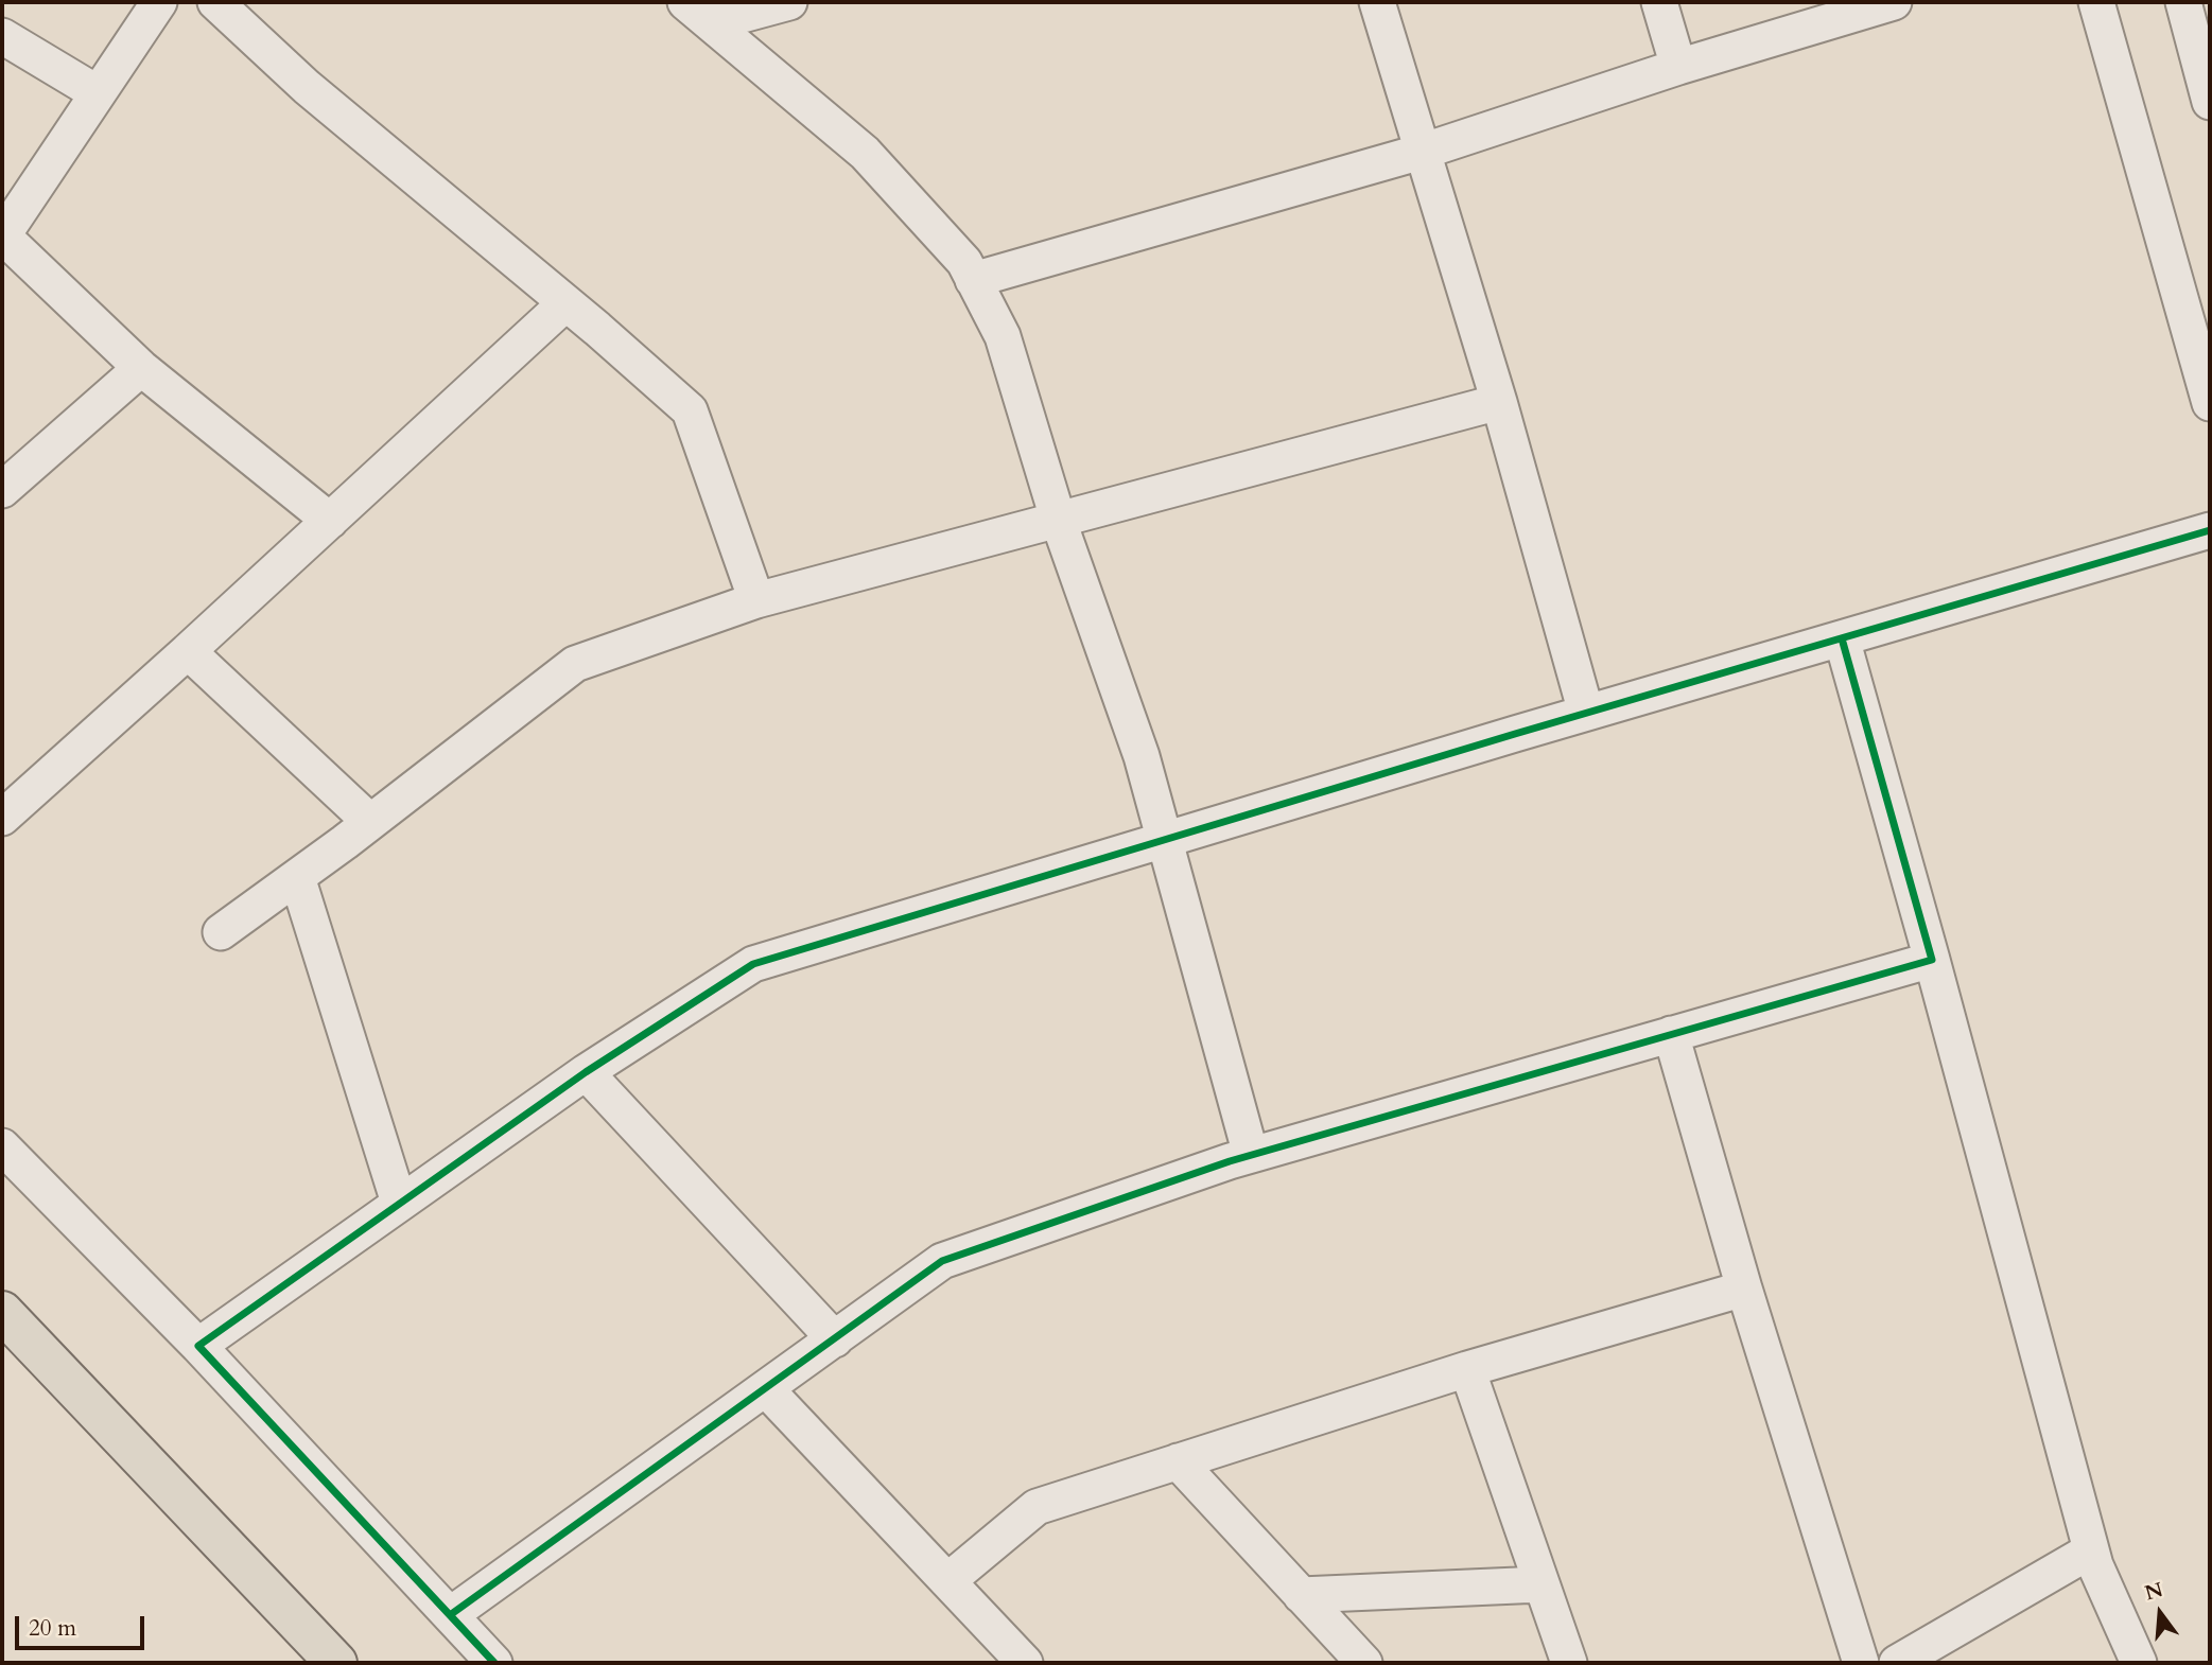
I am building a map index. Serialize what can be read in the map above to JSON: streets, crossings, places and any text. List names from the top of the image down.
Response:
{
  "scale_bar": "20 m",
  "north": "top"
}
